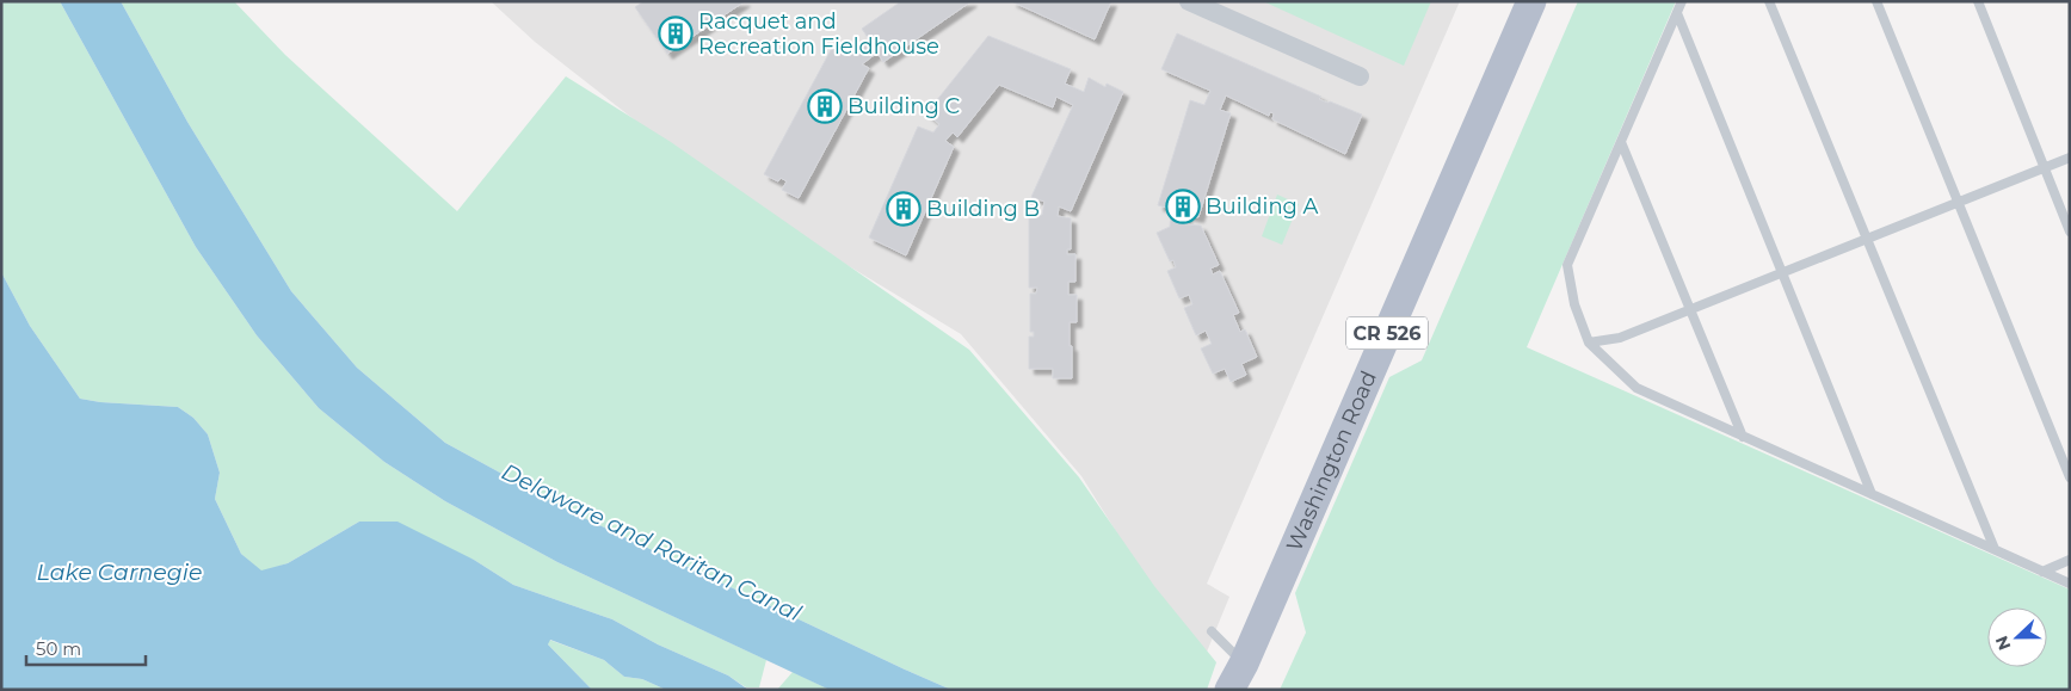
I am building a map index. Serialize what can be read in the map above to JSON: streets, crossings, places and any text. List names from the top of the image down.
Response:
{
  "streets": {
    "main road": ["CR 526", "Washington Road"]
  },
  "water": ["Delaware and Raritan Canal", "Lake Carnegie"],
  "places": {
    "building": [
      "Racquet and Recreation Fieldhouse",
      "Building C",
      "Building A",
      "Building B"
    ]
  },
  "scale_bar": "50 m",
  "north": "left"
}
